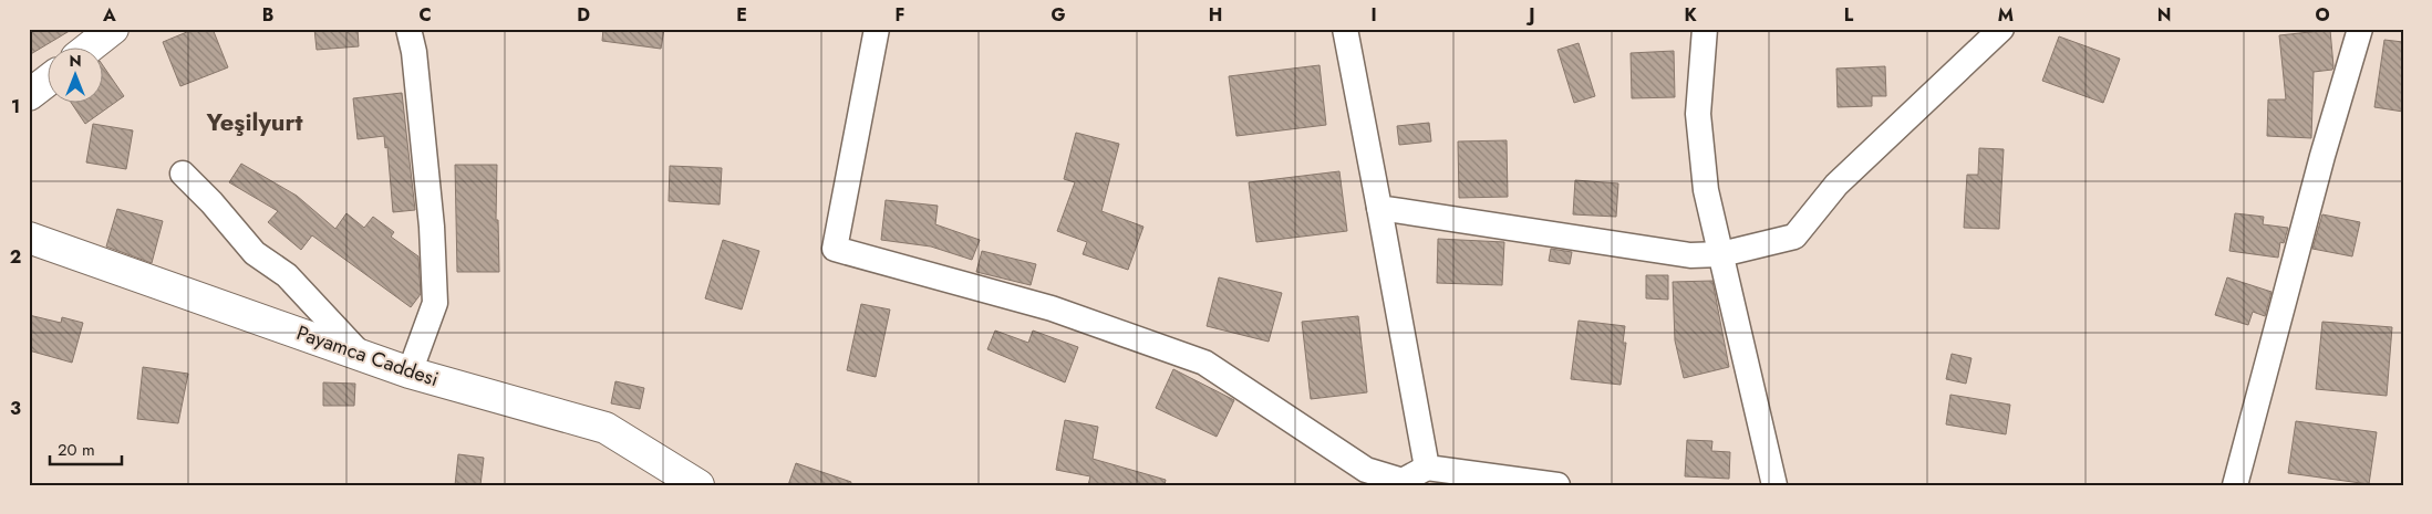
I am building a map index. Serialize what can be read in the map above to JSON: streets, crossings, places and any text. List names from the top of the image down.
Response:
{
  "streets": {
    "street": ["Payamca Caddesi"]
  },
  "districts": ["Yeşilyurt"],
  "scale_bar": "20 m",
  "north": "top",
  "grid": {
    "columns": [
      "A",
      "B",
      "C",
      "D",
      "E",
      "F",
      "G",
      "H",
      "I",
      "J",
      "K",
      "L",
      "M",
      "N",
      "O"
    ],
    "rows": ["1", "2", "3"]
  }
}
